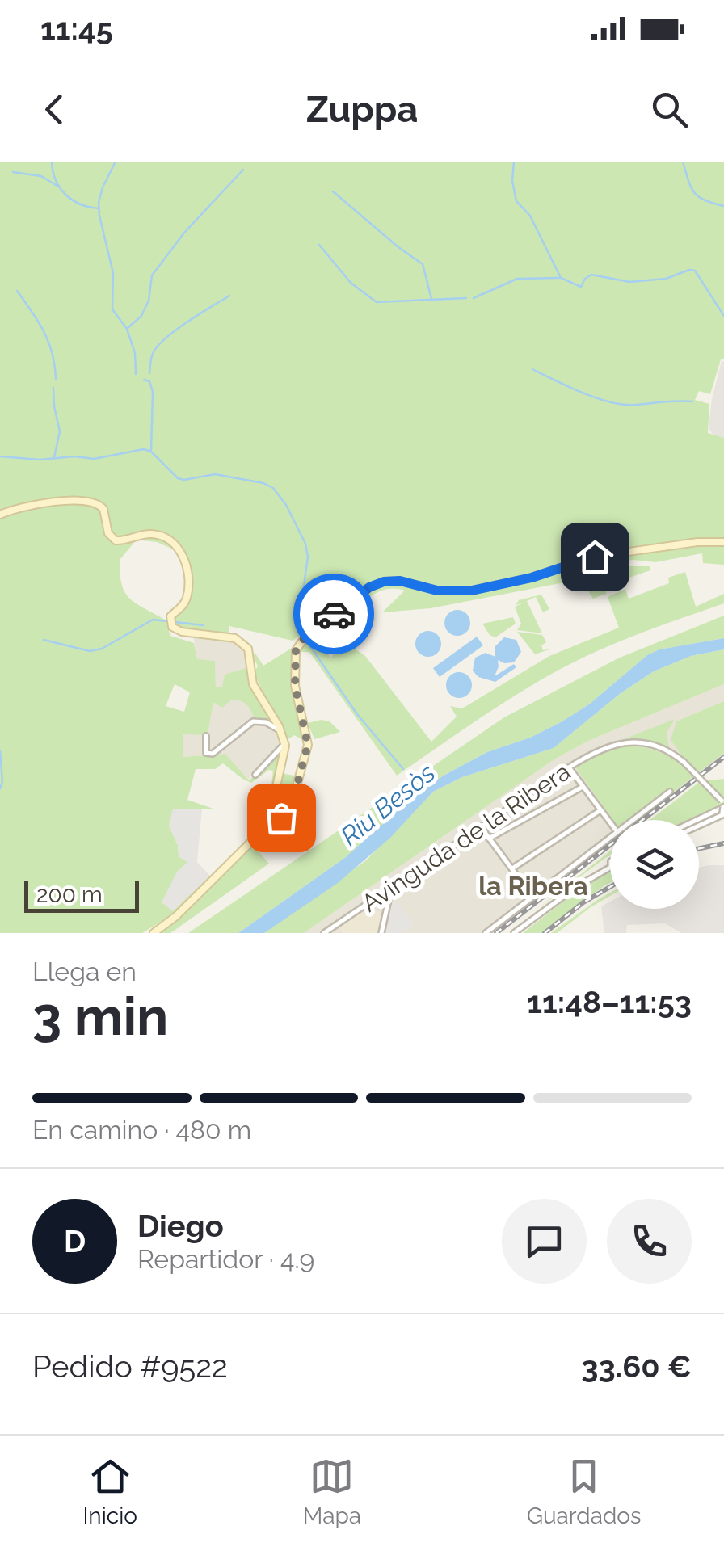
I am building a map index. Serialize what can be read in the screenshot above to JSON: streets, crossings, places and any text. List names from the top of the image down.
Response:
{
  "streets": {
    "street": ["Avinguda de la Ribera"]
  },
  "districts": ["la Ribera"],
  "water": ["Riu Besòs"],
  "scale_bar": "200 m",
  "page": {
    "status": "11:45",
    "header": "Zuppa",
    "scale": "200 m",
    "heading": ["3 min", "Llega en", "11:48–11:53"],
    "panel": [
      "Diego",
      "Repartidor · 4.9",
      "Pedido #9522",
      "33.60 €"
    ],
    "bar": "En camino · 480 m",
    "round": "D",
    "tabs": ["Inicio", "Mapa", "Guardados"]
  }
}
